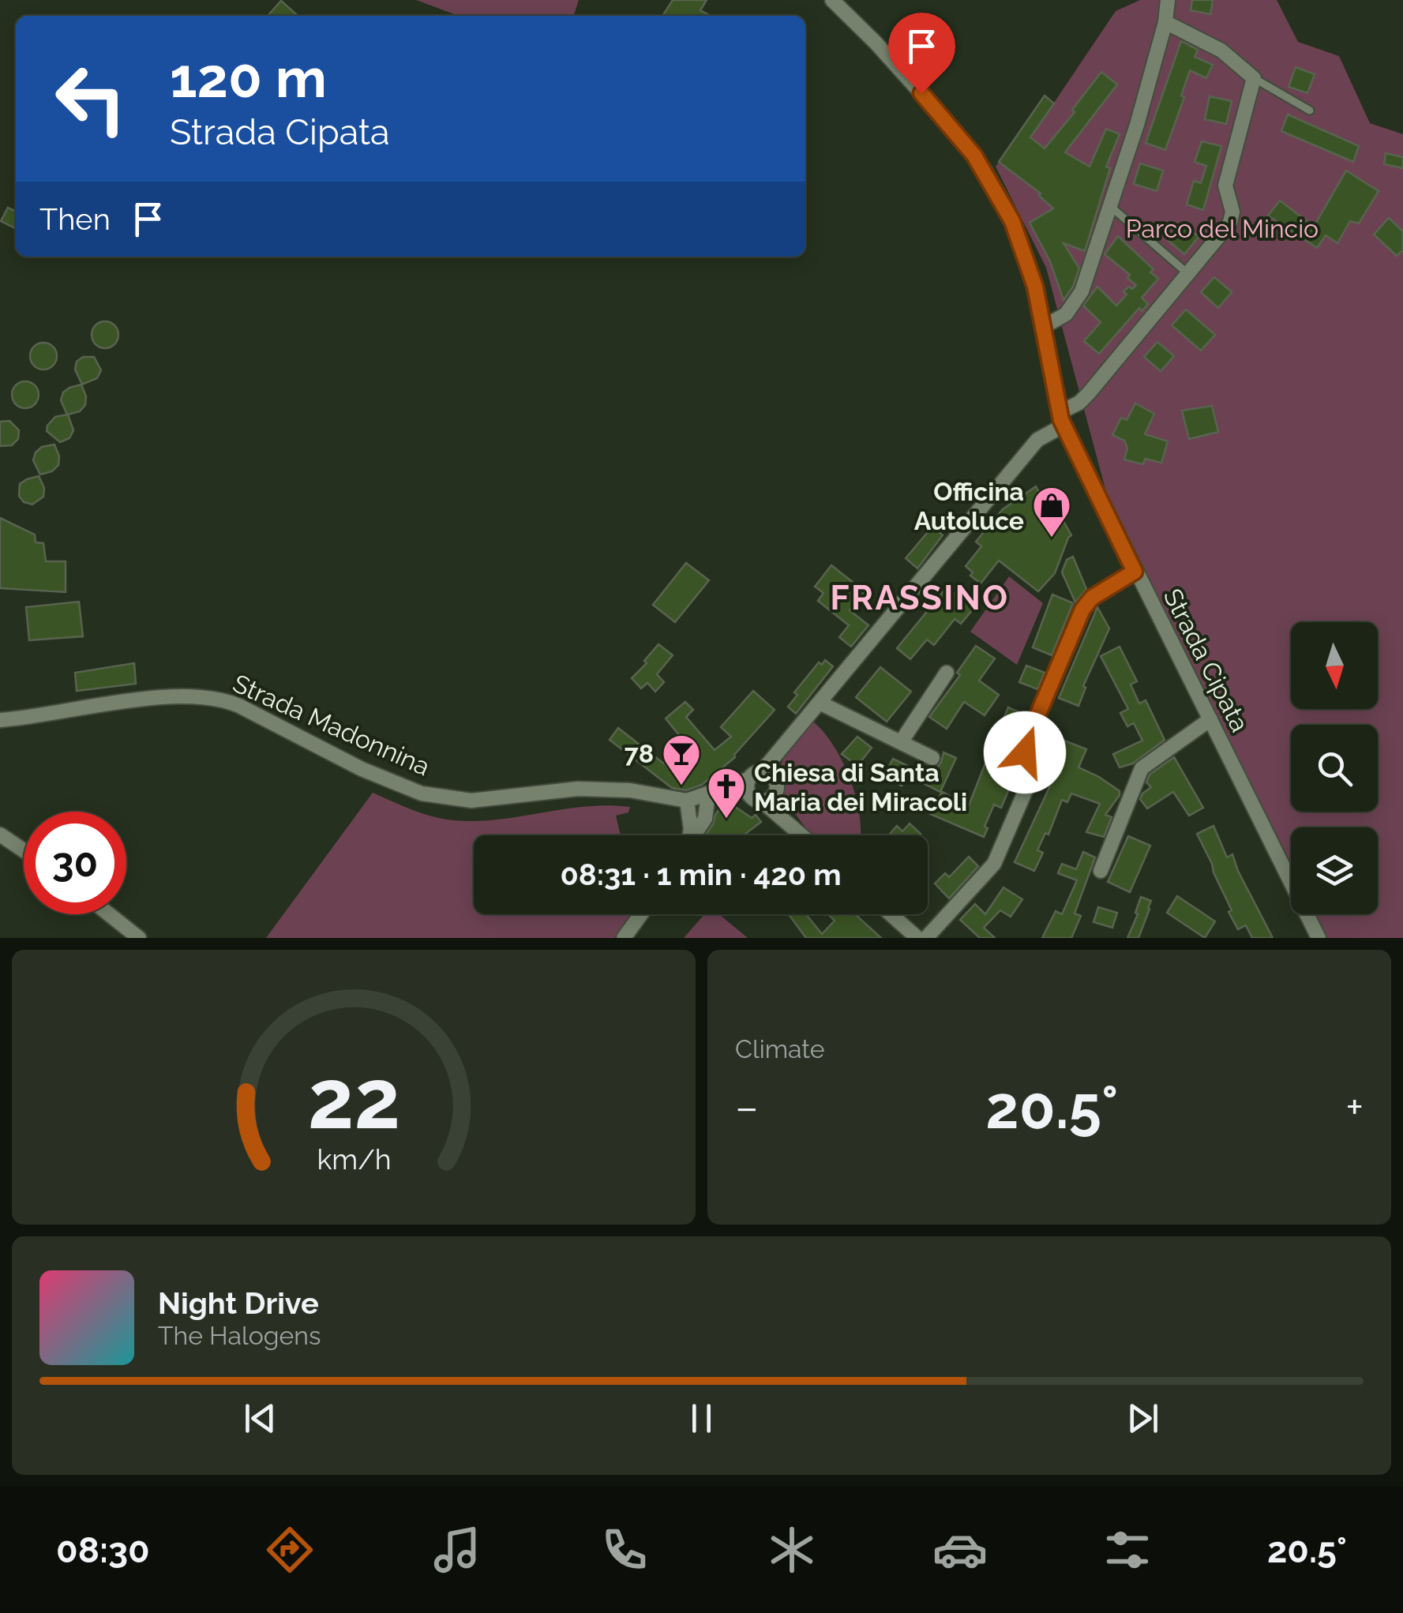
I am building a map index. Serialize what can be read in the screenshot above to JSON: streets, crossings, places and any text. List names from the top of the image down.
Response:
{
  "streets": {
    "street": ["Strada Cipata", "Strada Madonnina"]
  },
  "districts": ["FRASSINO"],
  "parks": ["Parco del Mincio"],
  "places": {
    "shop": ["Officina Autoluce"],
    "bar": ["78"],
    "church": ["Chiesa di Santa Maria dei Miracoli"]
  },
  "north": "bottom",
  "page": {
    "turn": ["120 m", "Strada Cipata"],
    "then": "Then",
    "limit": "30",
    "trip": "08:31 · 1 min · 420 m",
    "tile": "Climate",
    "heat": ["−", "20.5°", "+"],
    "song": ["Night Drive", "The Halogens"],
    "tabs": ["08:30", "20.5°"],
    "gauge": ["22", "km/h"]
  }
}
